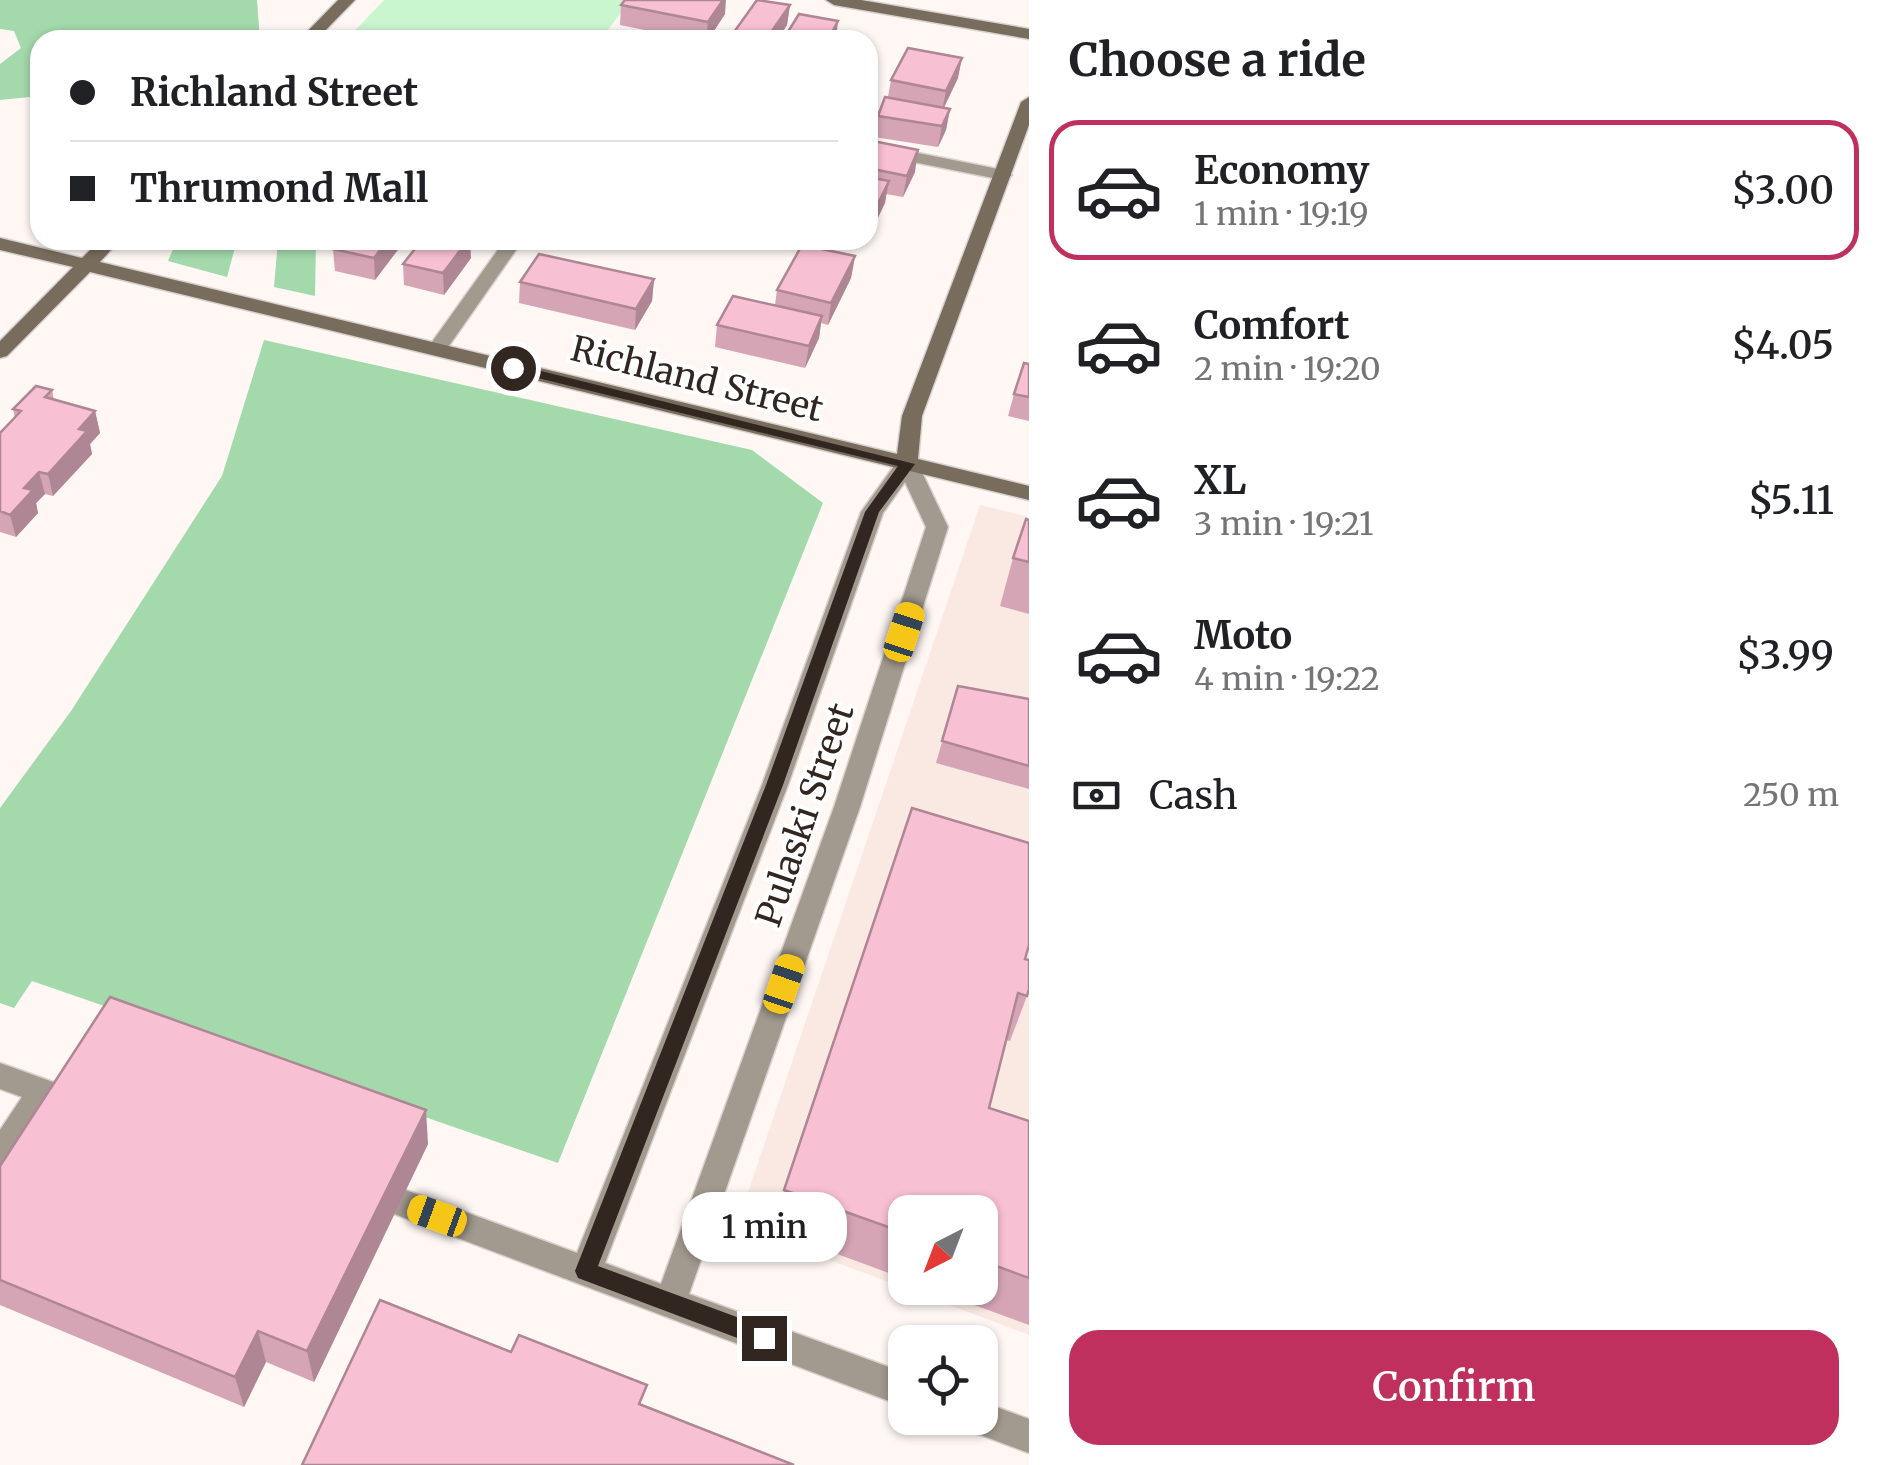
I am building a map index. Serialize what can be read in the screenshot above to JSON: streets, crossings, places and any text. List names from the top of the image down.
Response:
{
  "streets": {
    "street": ["Richland Street", "Pulaski Street"]
  },
  "crossings": [
    ["Richland Street", "Pulaski Street"]
  ],
  "north": "bottom left",
  "page": {
    "heading": "Choose a ride",
    "banner": ["Richland Street", "Thrumond Mall"],
    "list": [
      {
        "name": "Economy",
        "note": "1 min · 19:19",
        "value": "$3.00"
      },
      {
        "name": "Comfort",
        "note": "2 min · 19:20",
        "value": "$4.05"
      },
      {
        "name": "XL",
        "note": "3 min · 19:21",
        "value": "$5.11"
      },
      {
        "name": "Moto",
        "note": "4 min · 19:22",
        "value": "$3.99"
      }
    ],
    "pay": ["Cash", "250 m"],
    "bubble": "1 min",
    "buttons": "Confirm"
  }
}
